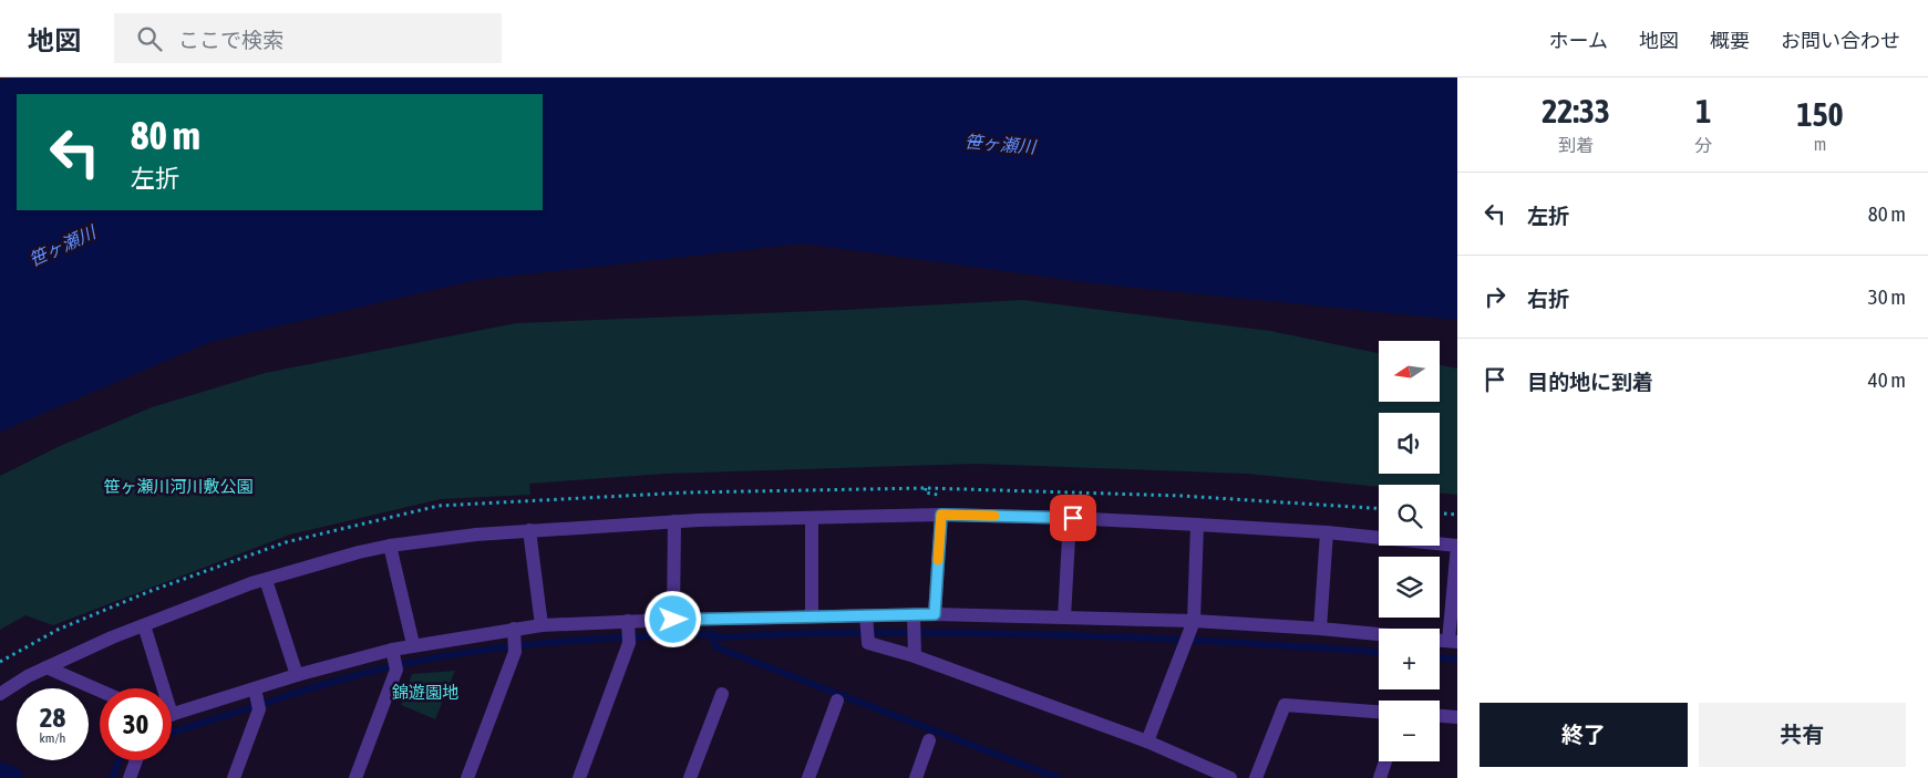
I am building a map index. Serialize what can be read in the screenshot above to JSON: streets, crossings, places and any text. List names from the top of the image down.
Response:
{
  "water": ["笹ヶ瀬川"],
  "parks": ["笹ヶ瀬川河川敷公園", "錦遊園地"],
  "north": "left",
  "page": {
    "header": "地図",
    "search": "ここで検索",
    "nav": [
      "ホーム",
      "地図",
      "概要",
      "お問い合わせ"
    ],
    "eta": [
      "22:33",
      "到着",
      "1",
      "分",
      "150",
      "m"
    ],
    "turn": ["80 m", "左折"],
    "list": [
      {
        "name": "左折",
        "value": "80 m"
      },
      {
        "name": "右折",
        "value": "30 m"
      },
      {
        "name": "目的地に到着",
        "value": "40 m"
      }
    ],
    "map_buttons": ["+", "−"],
    "speed": "28 km/h",
    "limit": "30",
    "buttons": ["終了", "共有"]
  }
}
